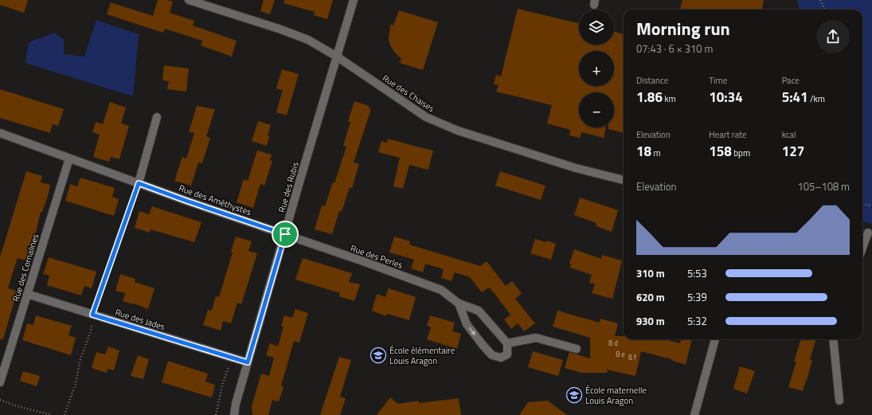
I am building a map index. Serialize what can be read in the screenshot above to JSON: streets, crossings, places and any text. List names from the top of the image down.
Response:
{
  "streets": {
    "street": [
      "Rue des Chaises",
      "Rue des Rubis",
      "Rue des Améthystes",
      "Rue des Perles",
      "Rue des Cornalines",
      "Rue des Jades"
    ]
  },
  "crossings": [
    ["Rue des Chaises", "Rue des Rubis"],
    ["Rue des Rubis", "Rue des Améthystes"],
    ["Rue des Rubis", "Rue des Perles"],
    ["Rue des Rubis", "Rue des Jades"],
    ["Rue des Améthystes", "Rue des Perles"],
    ["Rue des Améthystes", "Rue des Cornalines"],
    ["Rue des Cornalines", "Rue des Jades"]
  ],
  "places": {
    "school or university": ["École élémentaire Louis Aragon", "École maternelle Louis Aragon"]
  },
  "house_numbers": ["8 d", "8 e", "8 f"],
  "page": {
    "map_buttons": ["+", "−"],
    "heading": ["Morning run", "07:43 · 6 × 310 m"],
    "stats": [
      ["Distance", "1.86 km"],
      ["Time", "10:34"],
      ["Pace", "5:41 /km"],
      ["Elevation", "18 m"],
      ["Heart rate", "158 bpm"],
      ["kcal", "127"]
    ],
    "chart": ["Elevation", "105–108 m"],
    "list": [
      {
        "name": "310 m",
        "note": "5:53"
      },
      {
        "name": "620 m",
        "note": "5:39"
      },
      {
        "name": "930 m",
        "note": "5:32"
      }
    ]
  }
}
